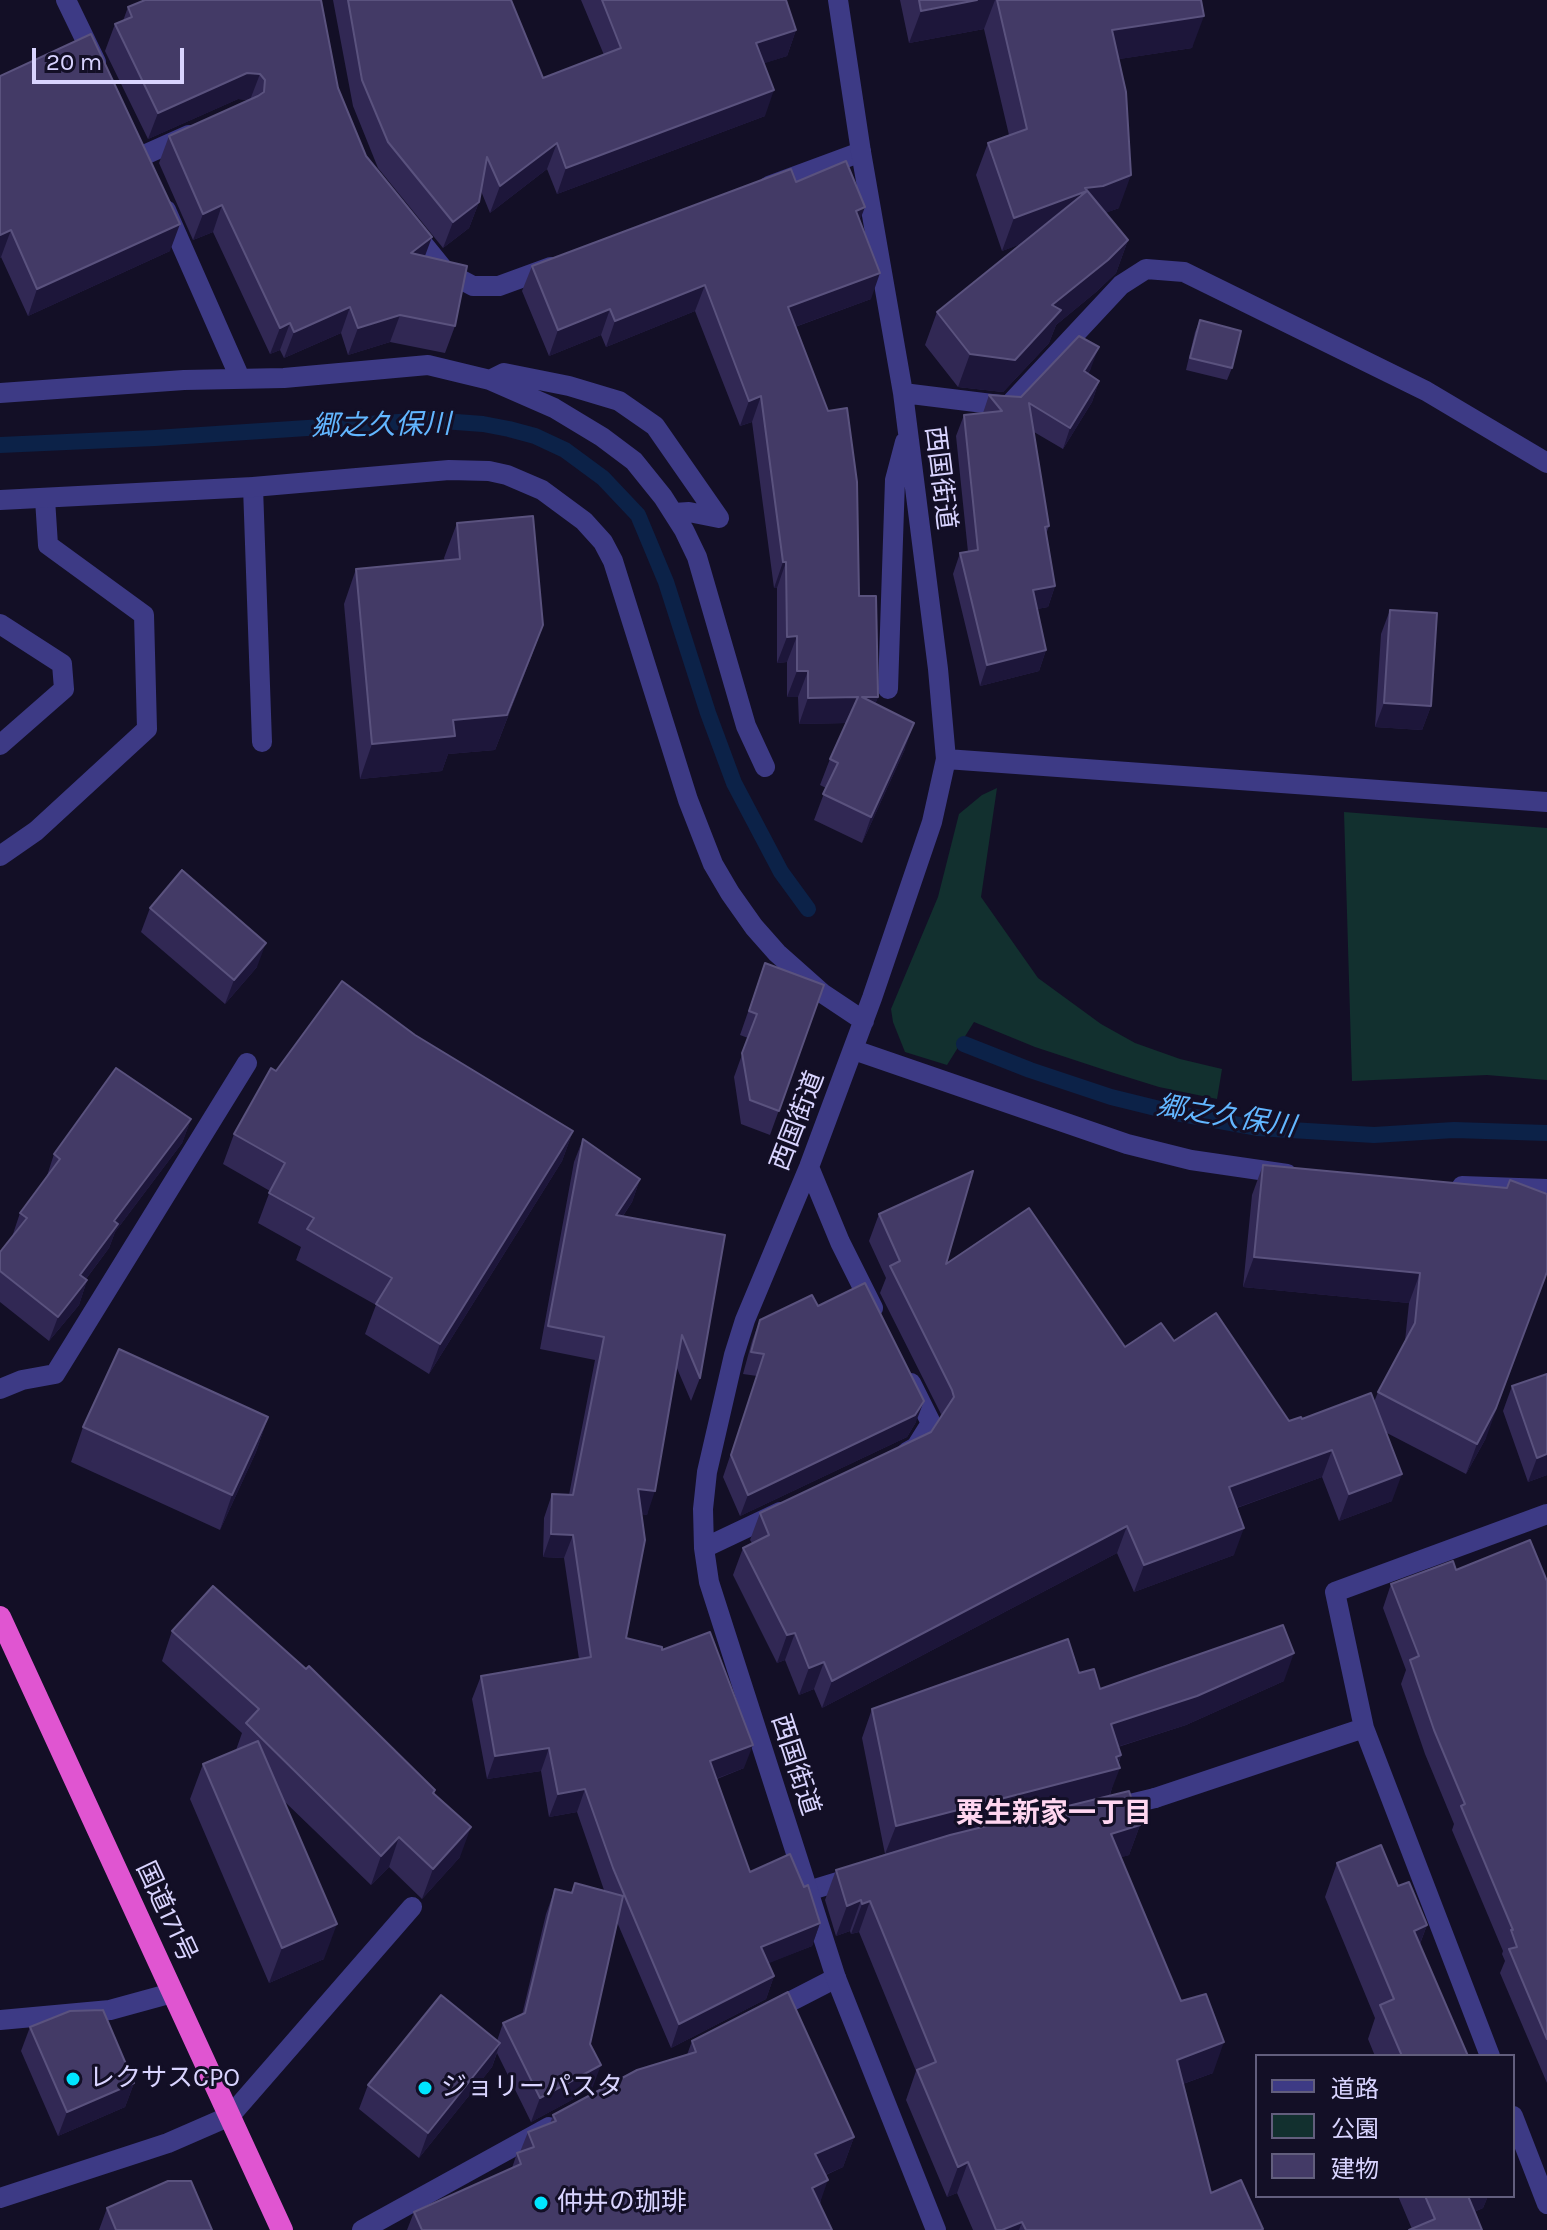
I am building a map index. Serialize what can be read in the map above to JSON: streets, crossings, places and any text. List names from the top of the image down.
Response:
{
  "streets": {
    "highway": ["国道171号"],
    "street": ["西国街道"]
  },
  "districts": ["粟生新家一丁目"],
  "water": ["郷之久保川"],
  "places": ["レクサスCPO", "ジョリーパスタ", "仲井の珈琲"],
  "legend": ["道路", "公園", "建物"],
  "scale_bar": "20 m"
}
